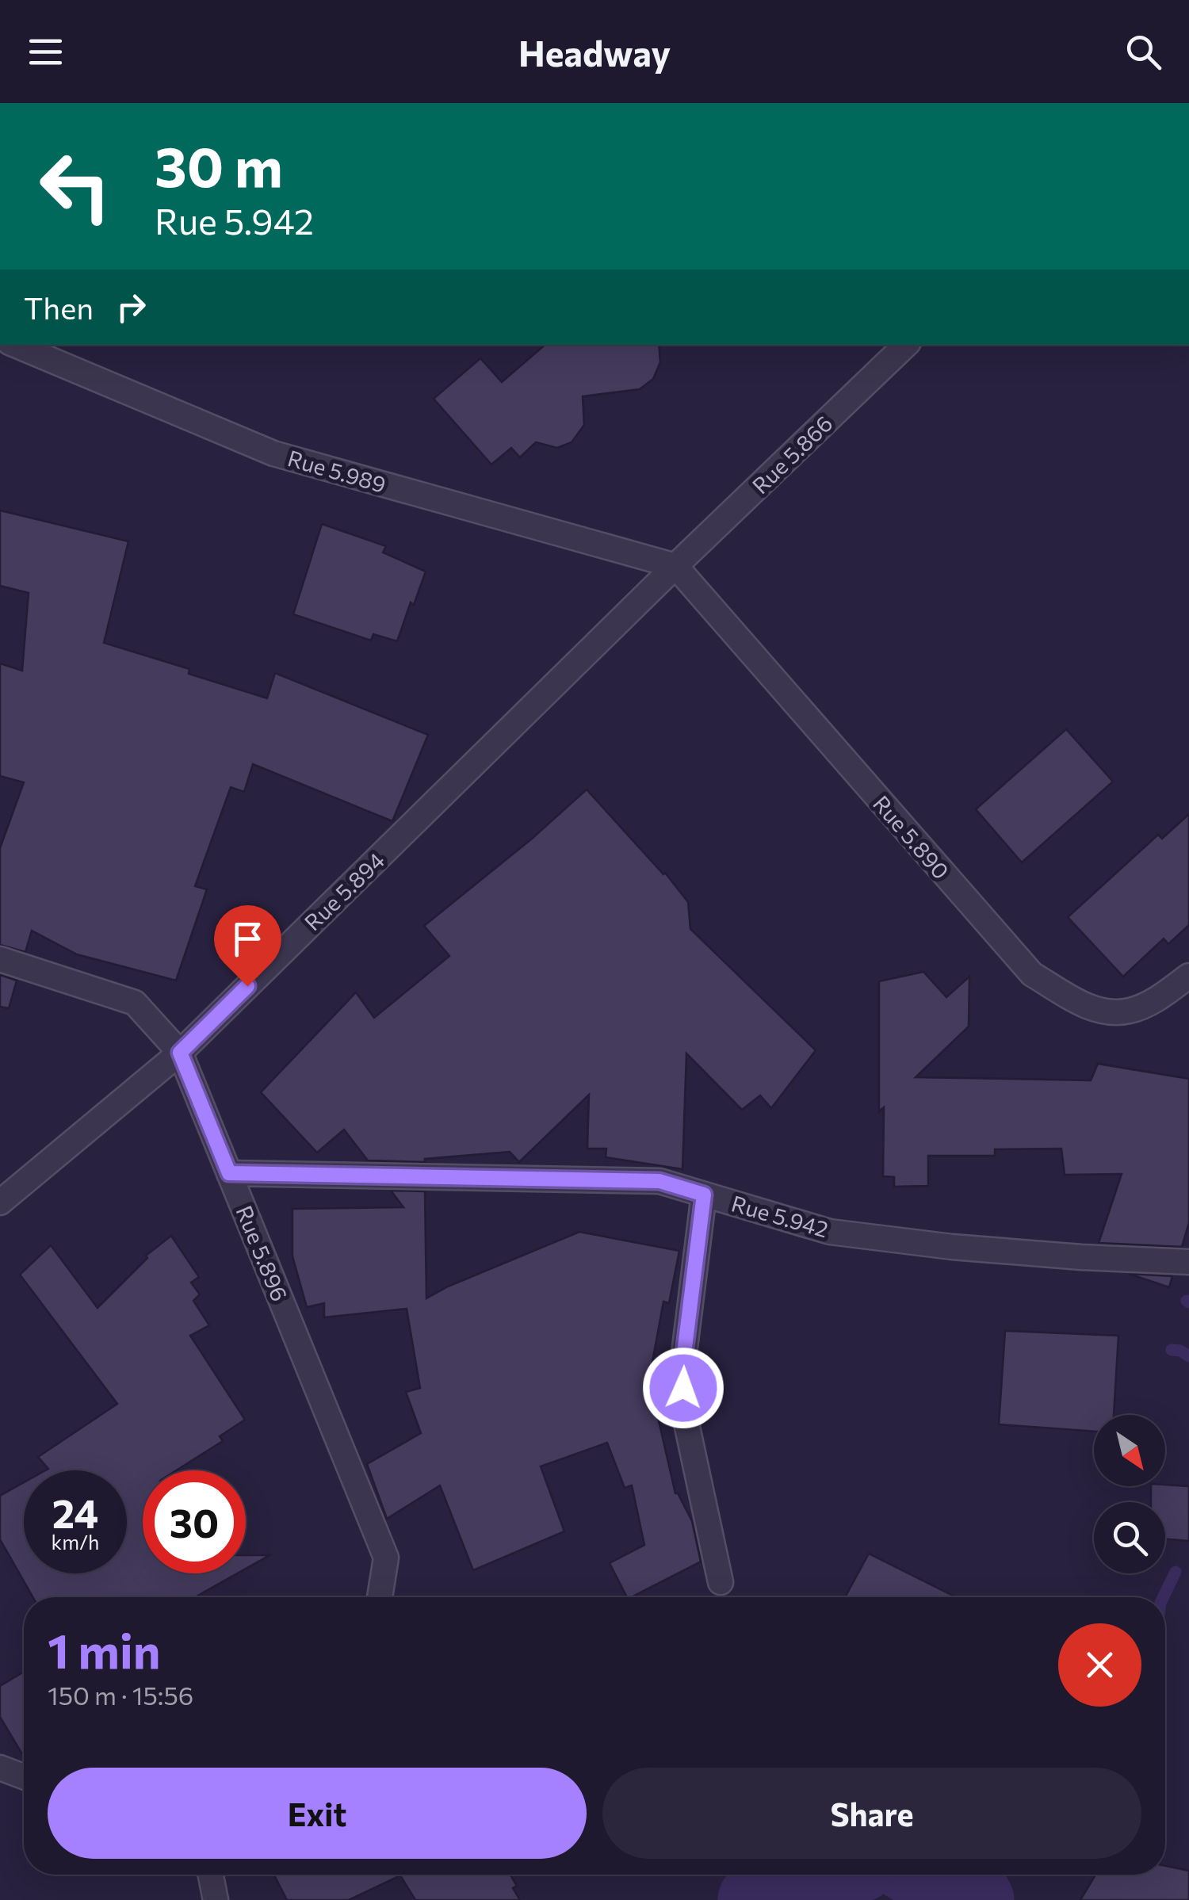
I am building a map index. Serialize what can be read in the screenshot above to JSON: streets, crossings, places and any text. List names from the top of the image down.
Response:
{
  "streets": {
    "street": [
      "Rue 5.866",
      "Rue 5.989",
      "Rue 5.890",
      "Rue 5.894",
      "Rue 5.942",
      "Rue 5.896"
    ]
  },
  "crossings": [
    ["Rue 5.866", "Rue 5.989"],
    ["Rue 5.866", "Rue 5.890"],
    ["Rue 5.866", "Rue 5.894"],
    ["Rue 5.989", "Rue 5.890"],
    ["Rue 5.989", "Rue 5.894"],
    ["Rue 5.890", "Rue 5.894"],
    ["Rue 5.894", "Rue 5.896"],
    ["Rue 5.942", "Rue 5.896"]
  ],
  "north": "bottom right",
  "page": {
    "header": "Headway",
    "turn": ["30 m", "Rue 5.942"],
    "then": "Then",
    "speed": "24 km/h",
    "limit": "30",
    "heading": ["1 min", "150 m · 15:56"],
    "buttons": ["Exit", "Share"]
  }
}
